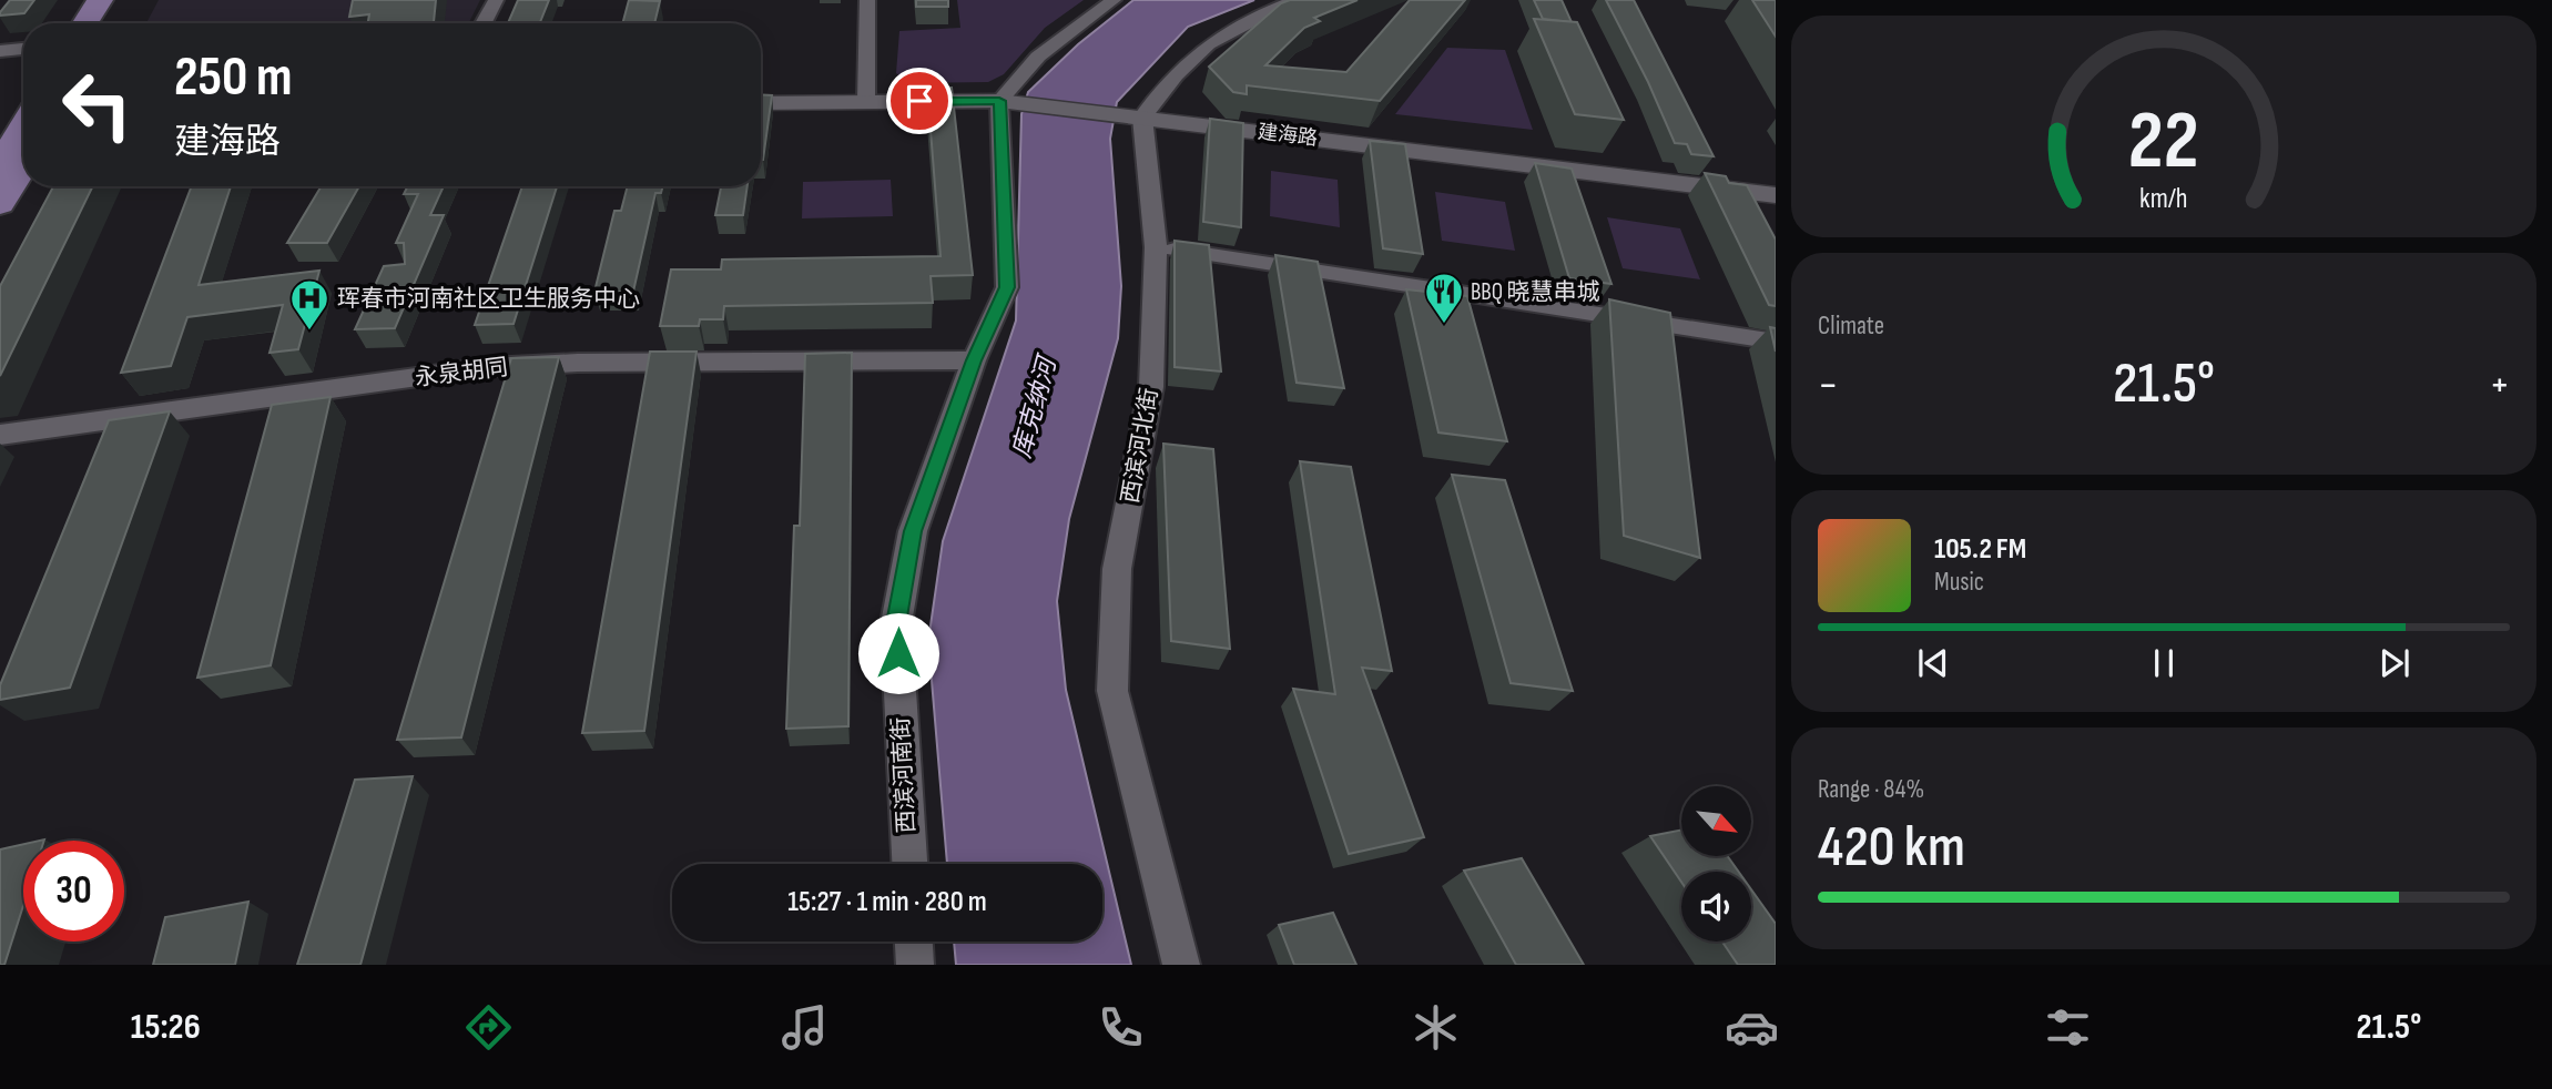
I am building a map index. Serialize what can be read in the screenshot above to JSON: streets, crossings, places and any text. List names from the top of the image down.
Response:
{
  "streets": {
    "street": [
      "建海路",
      "永泉胡同",
      "西滨河北街",
      "西滨河南街"
    ]
  },
  "crossings": [
    ["建海路", "西滨河北街"],
    ["建海路", "西滨河南街"],
    ["永泉胡同", "西滨河南街"]
  ],
  "water": ["库克纳河"],
  "places": {
    "restaurant": ["BBQ 晓慧串城"],
    "hospital": ["珲春市河南社区卫生服务中心"]
  },
  "north": "bottom right",
  "page": {
    "turn": ["250 m", "建海路"],
    "tile": [
      "Climate",
      ["Range · 84%", "420 km"]
    ],
    "heat": ["−", "21.5°", "+"],
    "song": ["105.2 FM", "Music"],
    "limit": "30",
    "trip": "15:27 · 1 min · 280 m",
    "tabs": ["15:26", "21.5°"],
    "gauge": ["22", "km/h"]
  }
}
